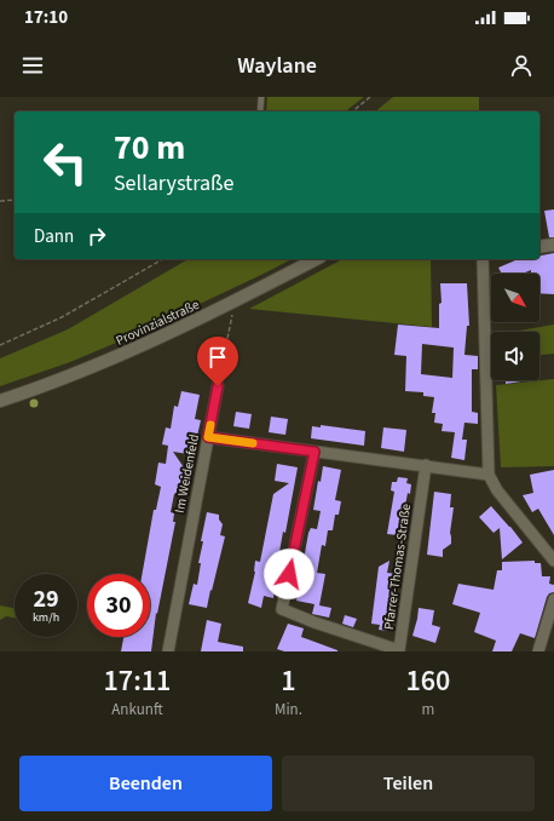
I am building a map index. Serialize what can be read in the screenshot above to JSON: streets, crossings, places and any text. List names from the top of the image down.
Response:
{
  "streets": {
    "main road": ["Provinzialstraße"],
    "street": ["Im Weidenfeld", "Pfarrer-Thomas-Straße"]
  },
  "north": "bottom right",
  "page": {
    "status": "17:10",
    "header": "Waylane",
    "turn": ["70 m", "Sellarystraße"],
    "then": "Dann",
    "speed": "29 km/h",
    "limit": "30",
    "eta": [
      "17:11",
      "Ankunft",
      "1",
      "Min.",
      "160",
      "m"
    ],
    "buttons": ["Beenden", "Teilen"]
  }
}
